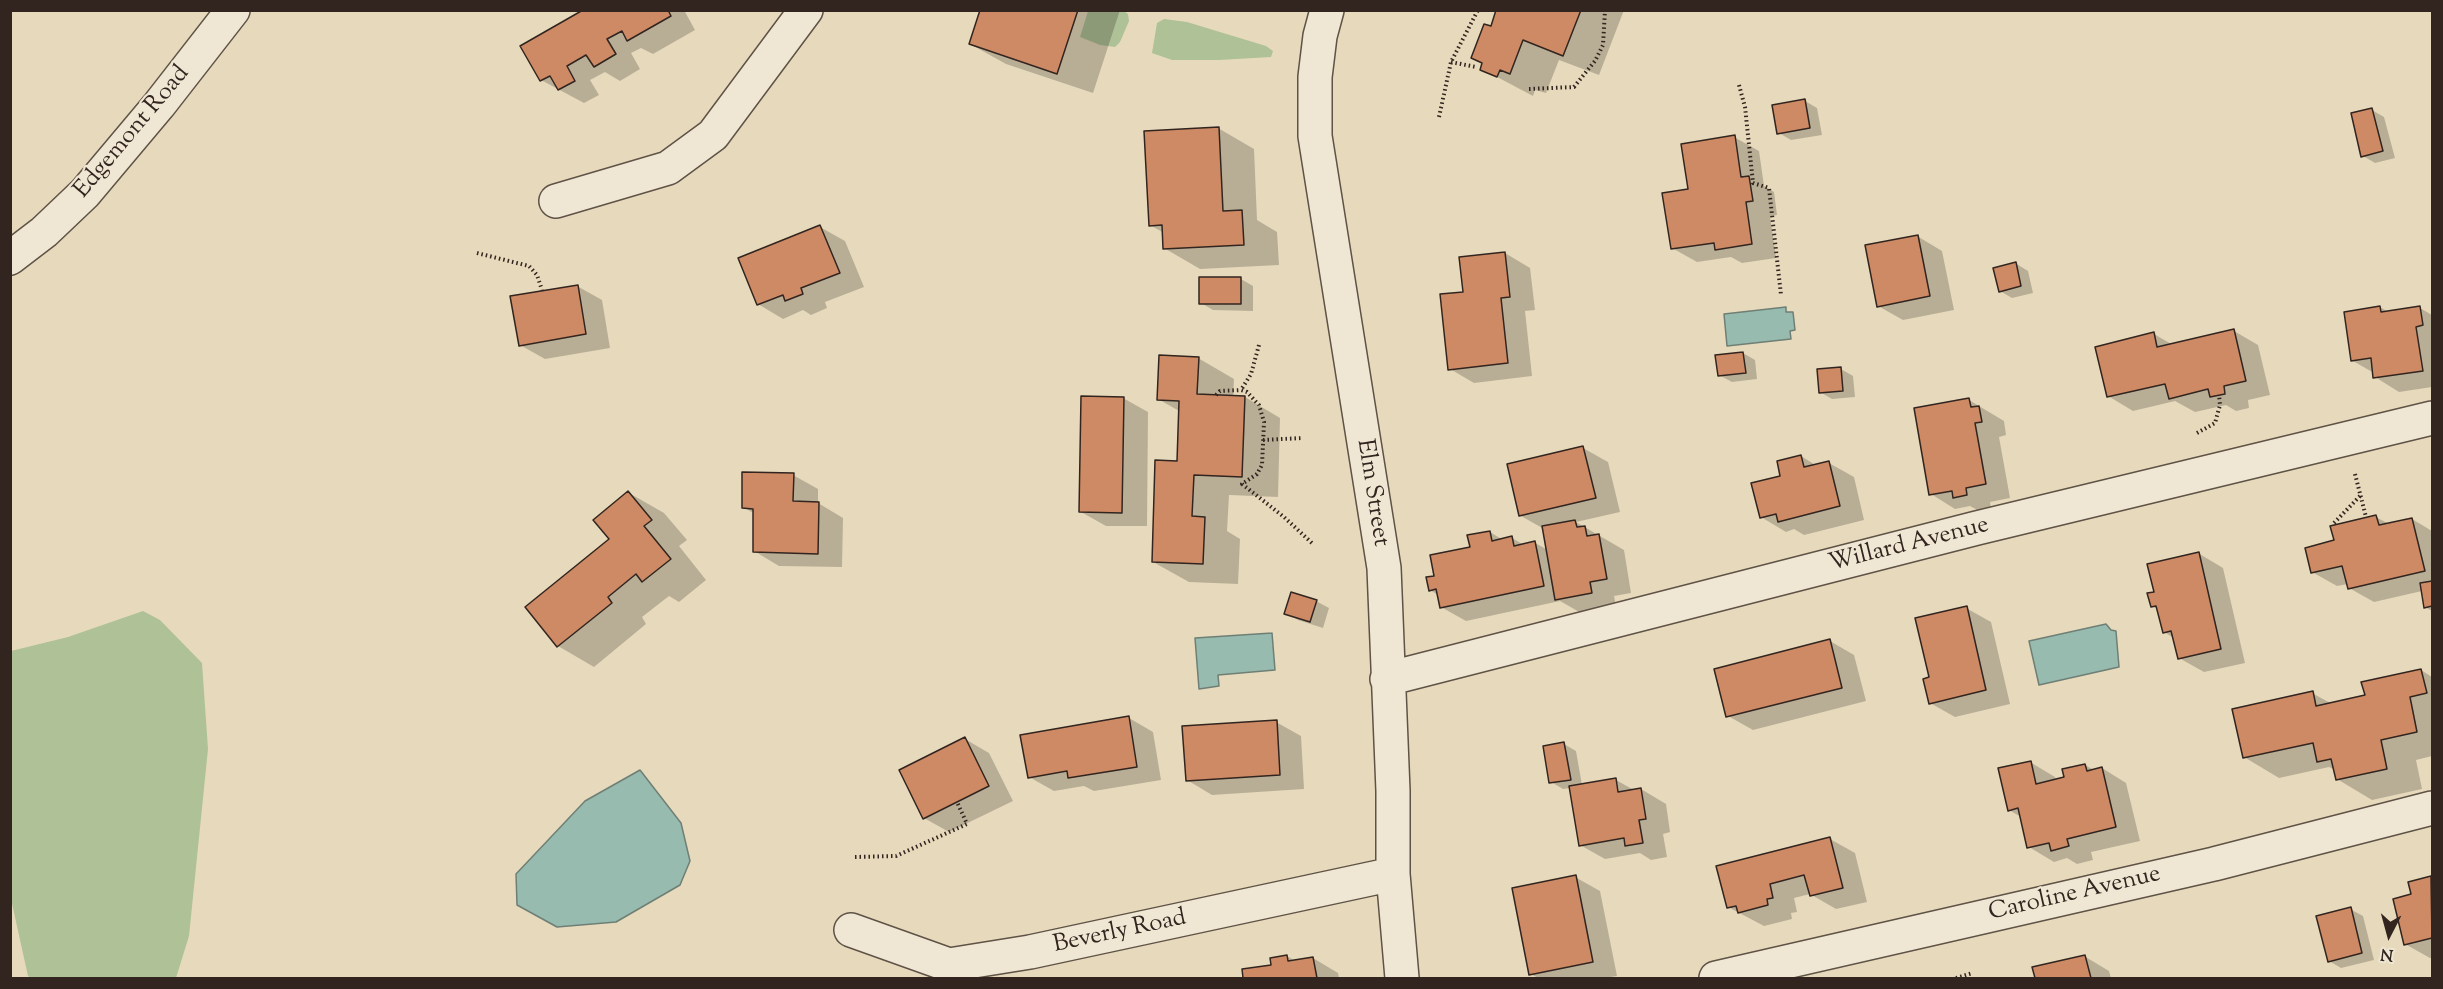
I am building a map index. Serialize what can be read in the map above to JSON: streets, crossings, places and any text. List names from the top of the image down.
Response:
{
  "streets": {
    "street": [
      "Edgemont Road",
      "Elm Street",
      "Willard Avenue",
      "Caroline Avenue",
      "Beverly Road"
    ]
  },
  "crossings": [
    ["Elm Street", "Willard Avenue"],
    ["Elm Street", "Beverly Road"]
  ],
  "north": "bottom"
}
